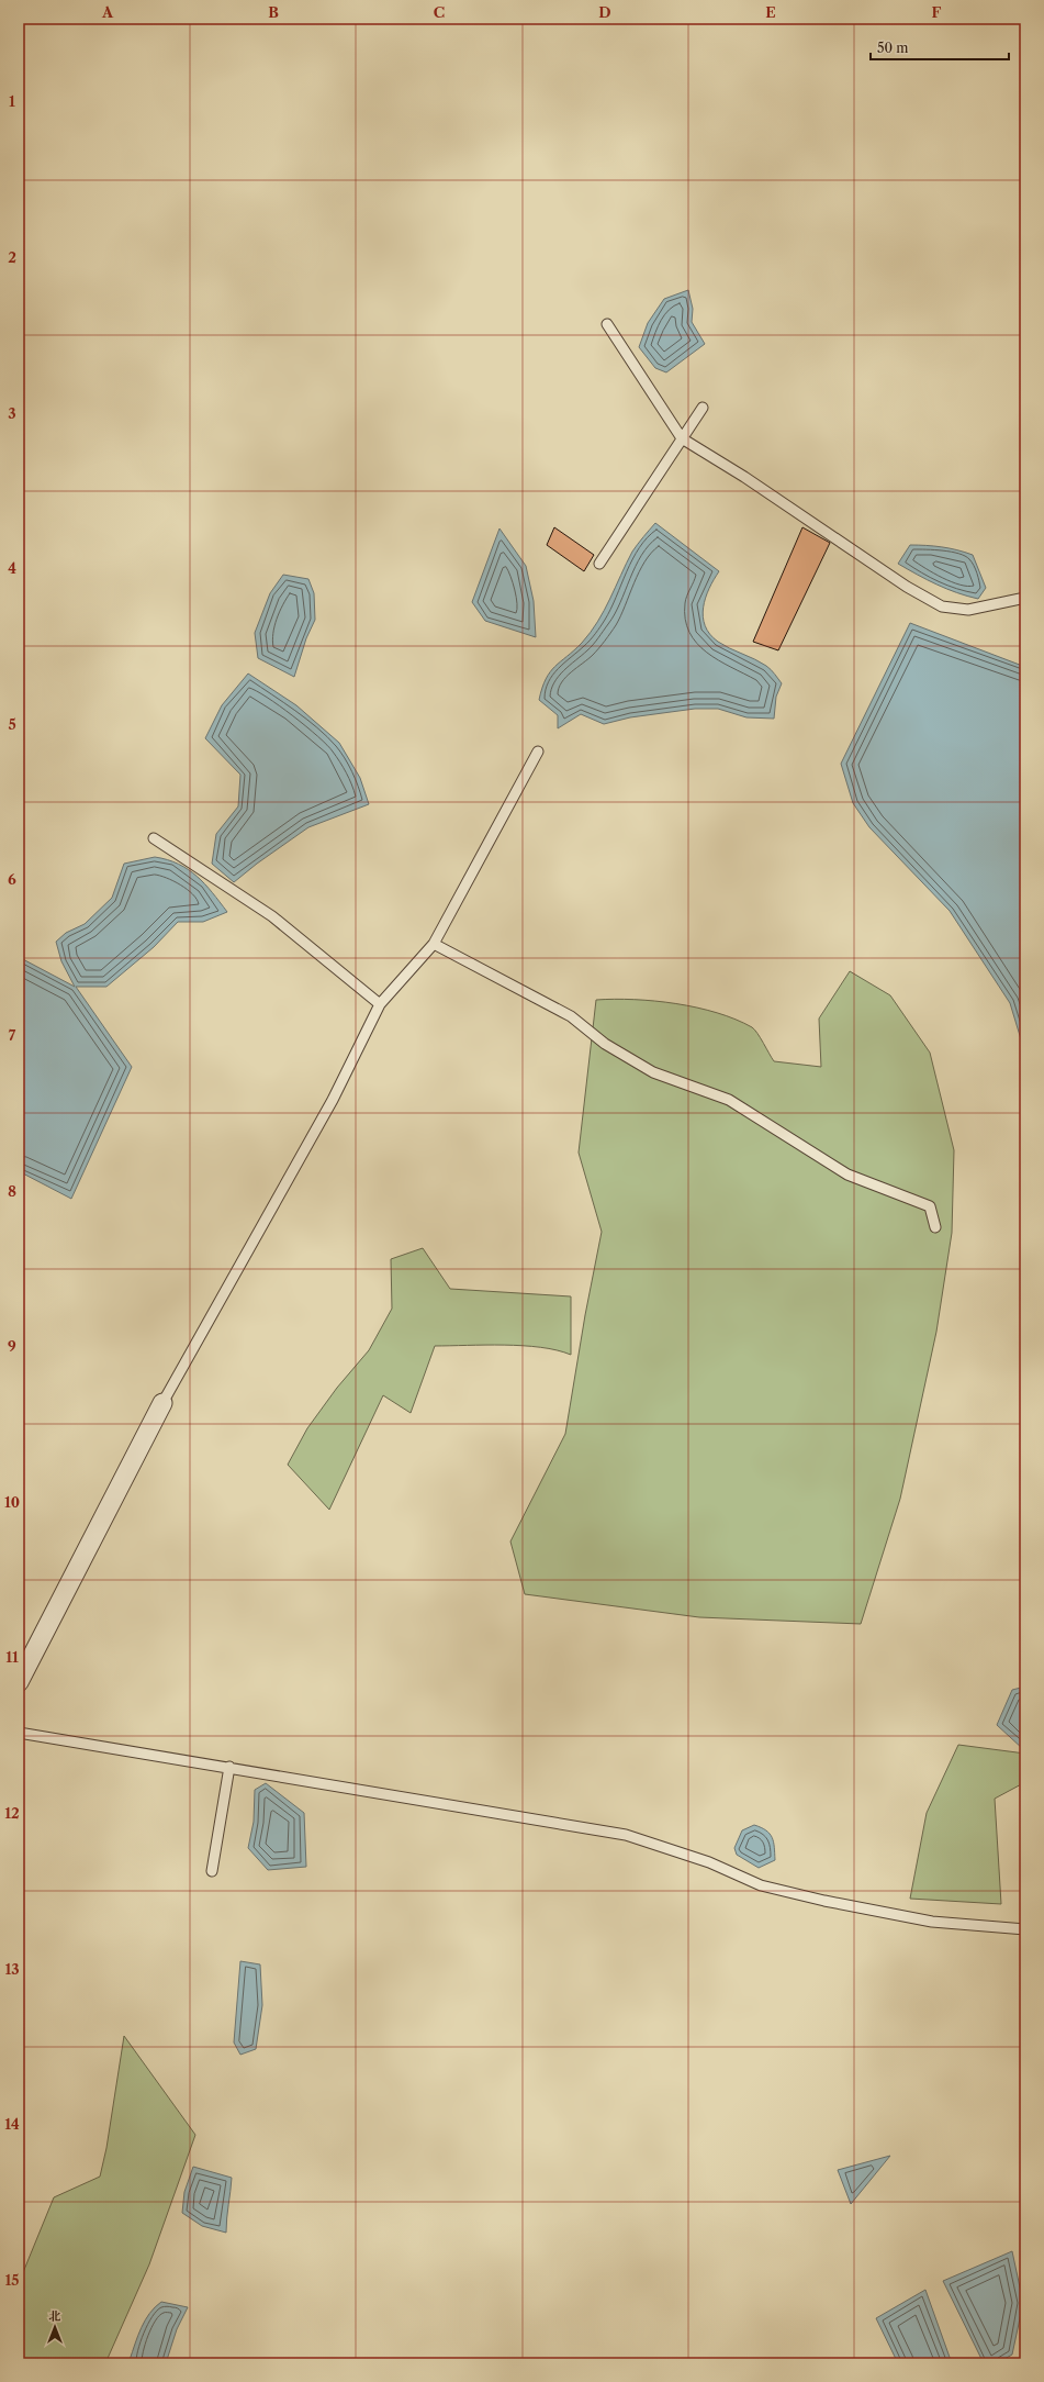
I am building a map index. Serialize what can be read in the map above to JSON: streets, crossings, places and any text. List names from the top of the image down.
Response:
{
  "scale_bar": "50 m",
  "north": "top",
  "grid": {
    "columns": [
      "A",
      "B",
      "C",
      "D",
      "E",
      "F"
    ],
    "rows": [
      "1",
      "2",
      "3",
      "4",
      "5",
      "6",
      "7",
      "8",
      "9",
      "10",
      "11",
      "12",
      "13",
      "14",
      "15"
    ]
  }
}
